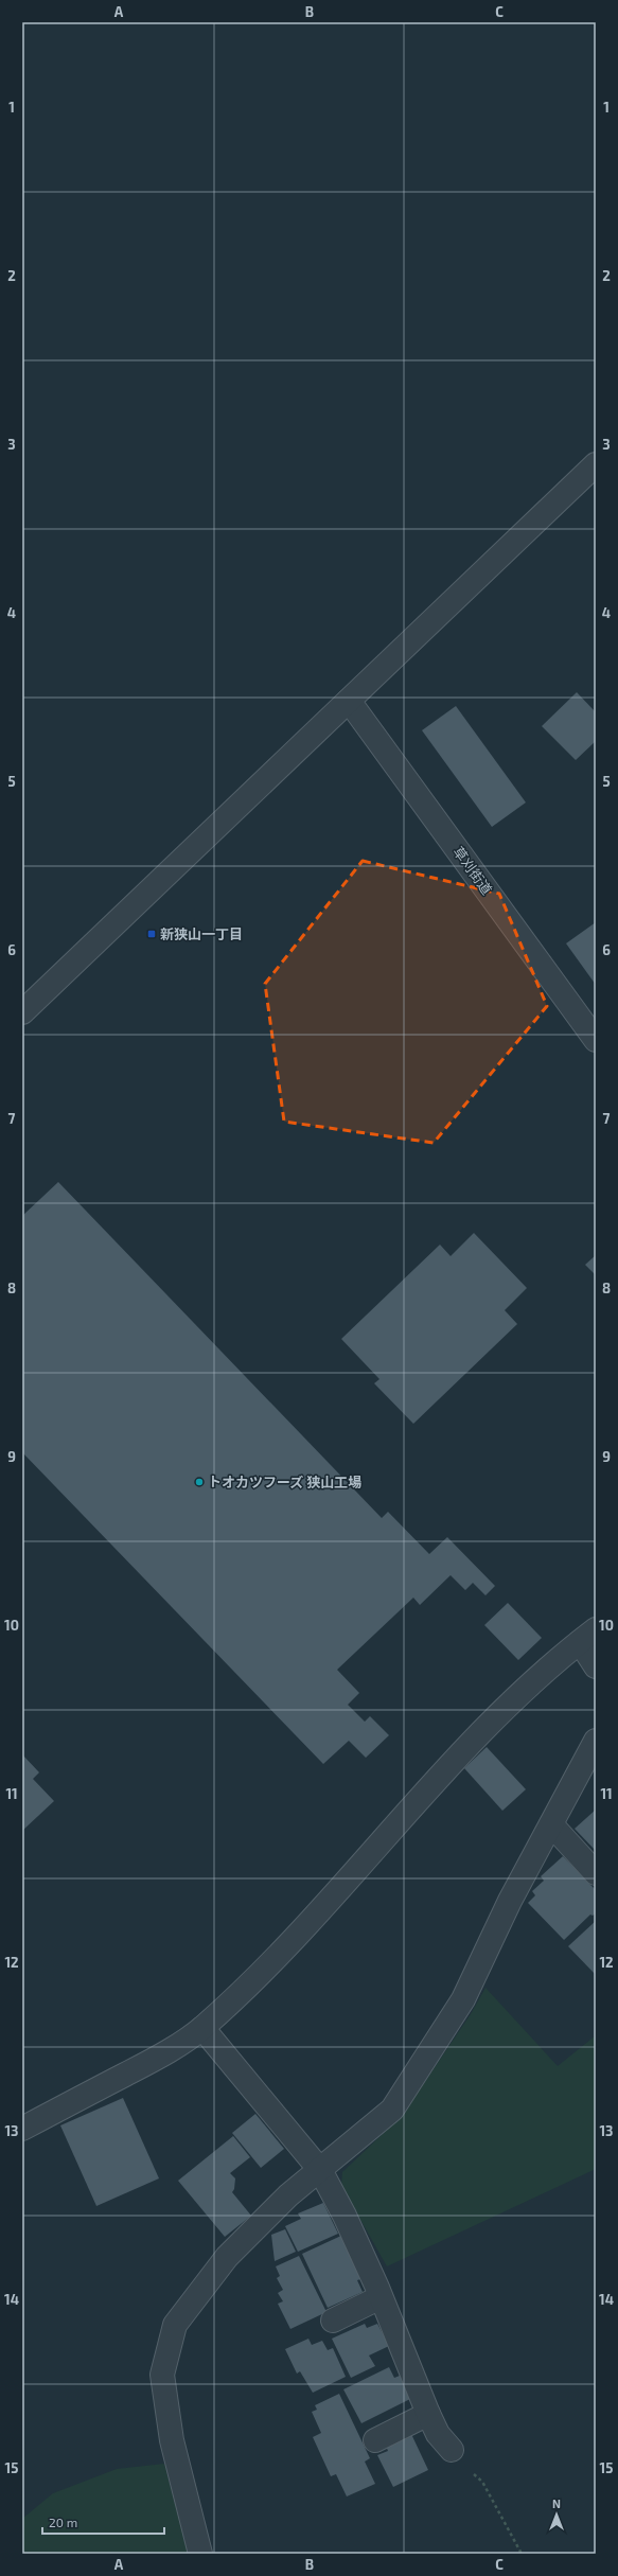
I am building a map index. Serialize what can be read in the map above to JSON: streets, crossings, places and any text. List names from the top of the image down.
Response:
{
  "streets": {
    "street": ["草刈街道"]
  },
  "places": {
    "transit": ["新狭山一丁目"],
    "other": ["トオカツフーズ 狭山工場"]
  },
  "scale_bar": "20 m",
  "north": "top",
  "grid": {
    "columns": ["A", "B", "C"],
    "rows": [
      "1",
      "2",
      "3",
      "4",
      "5",
      "6",
      "7",
      "8",
      "9",
      "10",
      "11",
      "12",
      "13",
      "14",
      "15"
    ]
  }
}
